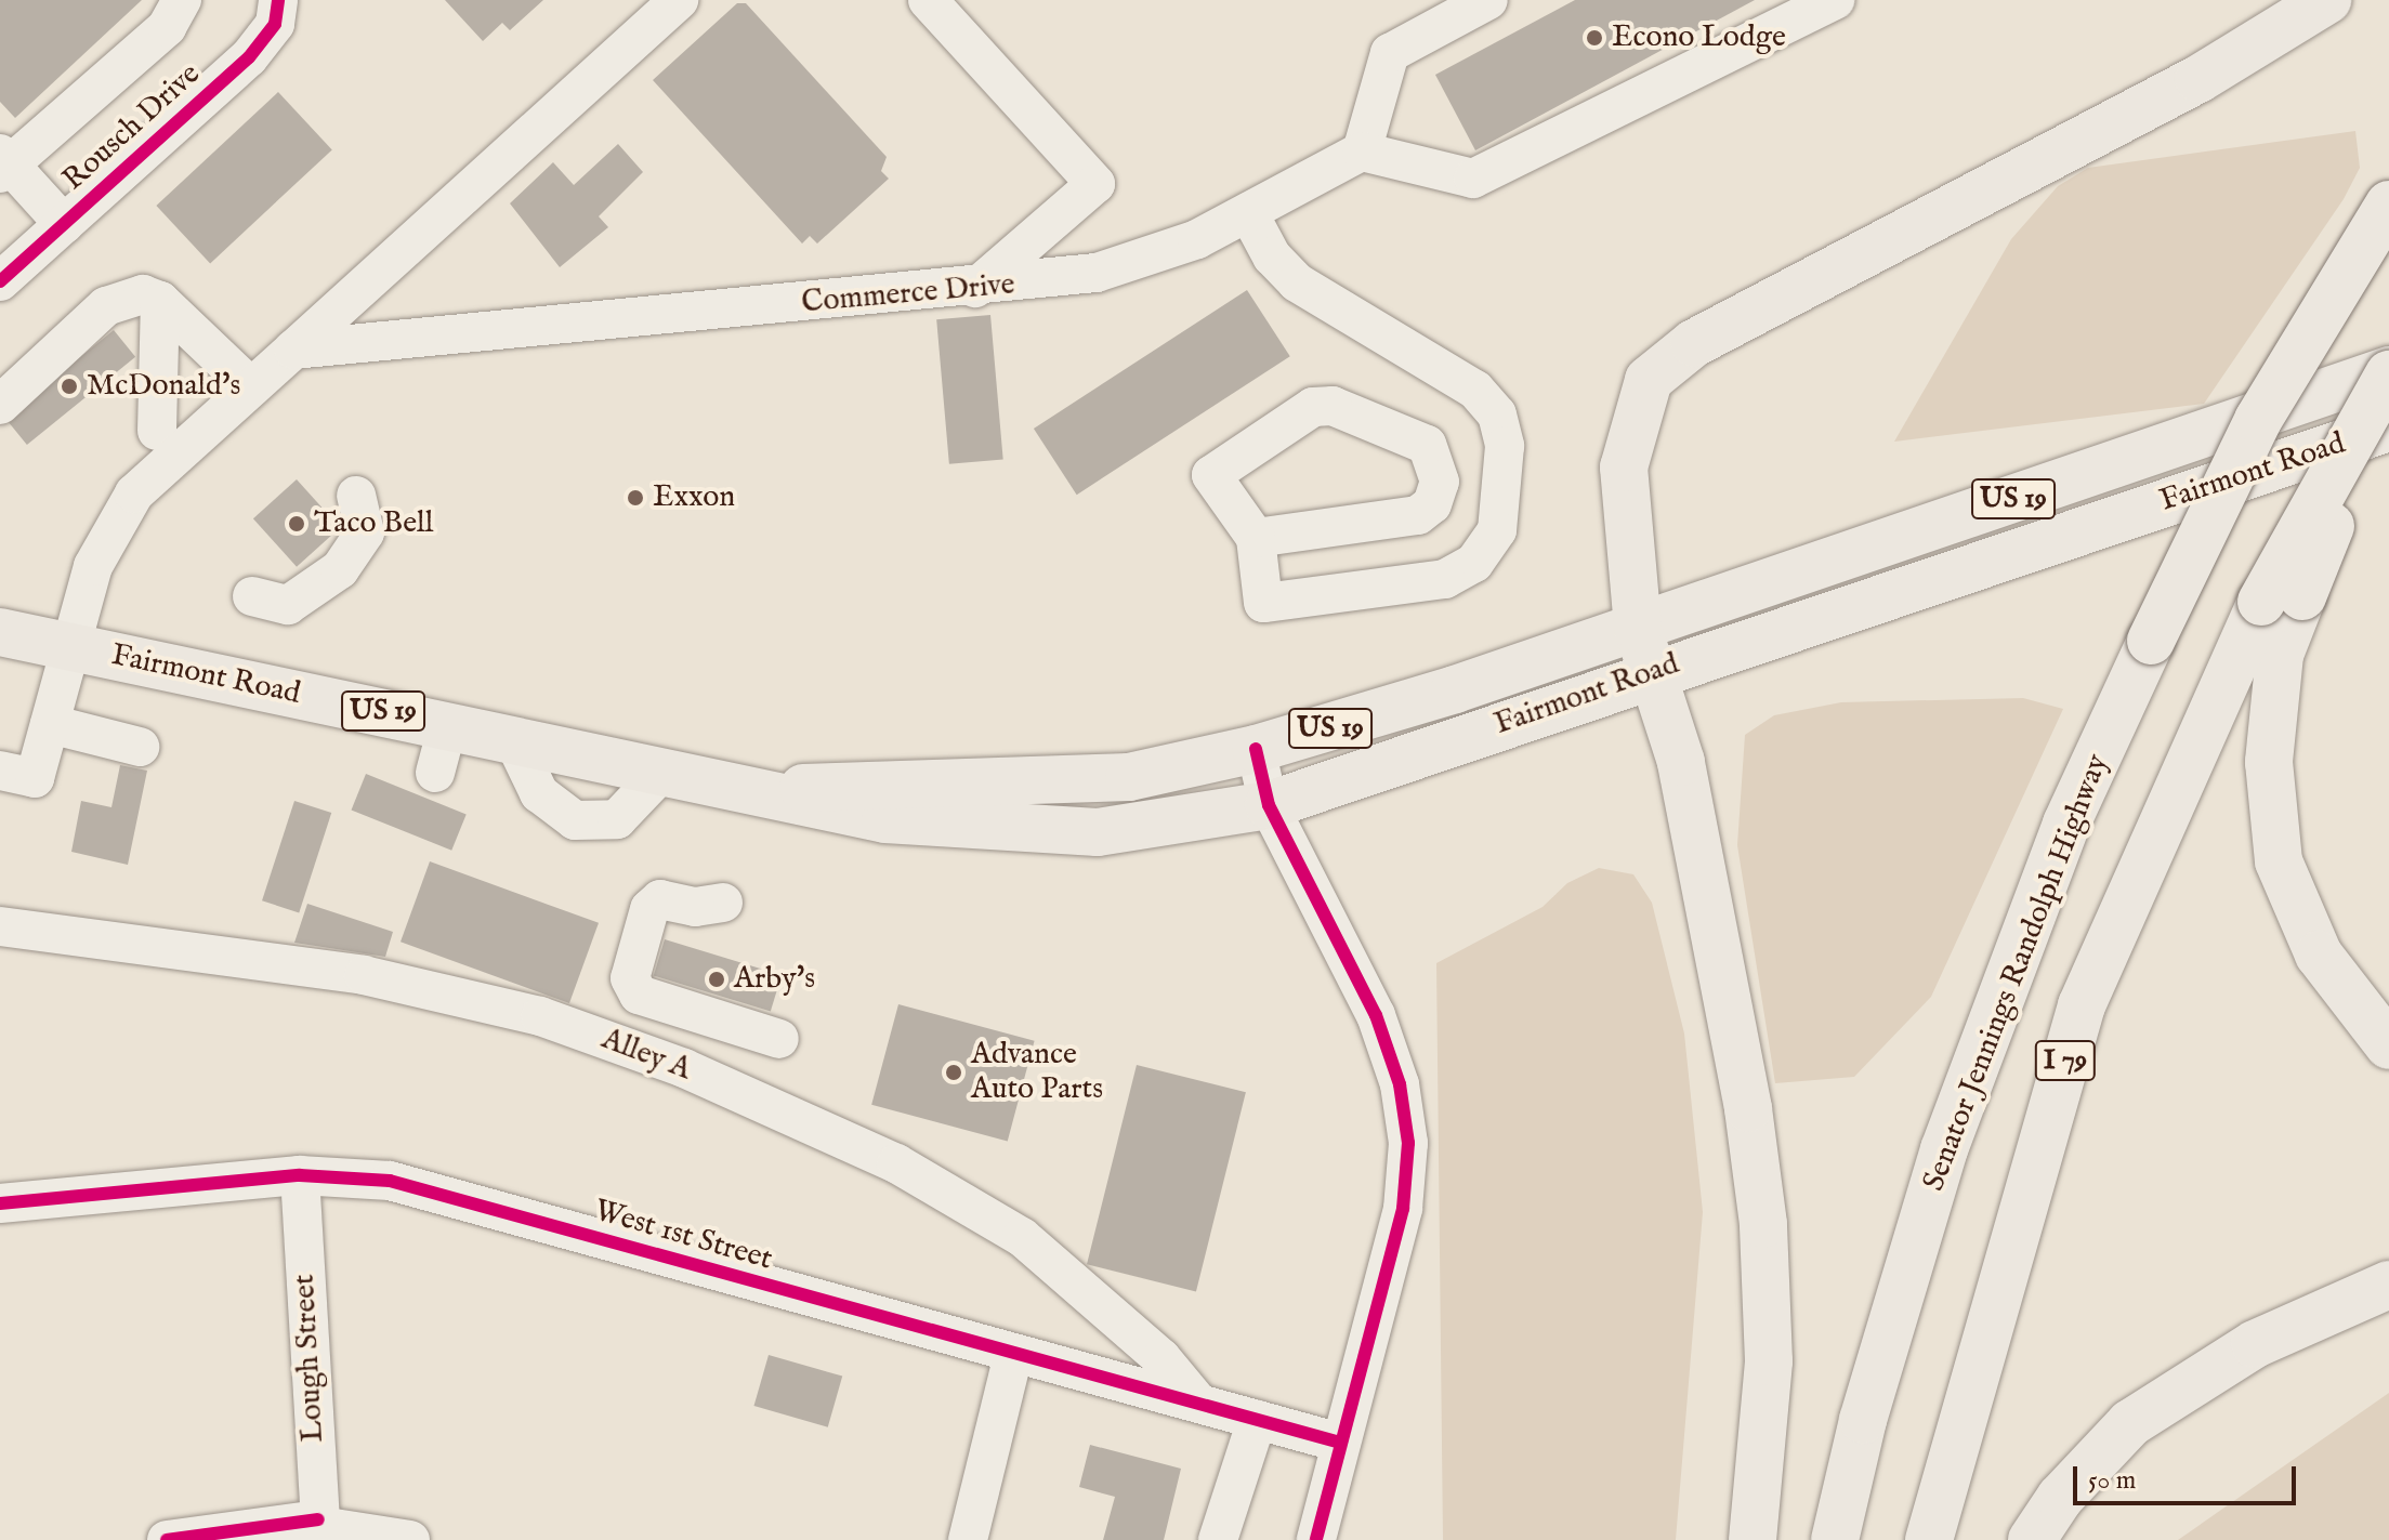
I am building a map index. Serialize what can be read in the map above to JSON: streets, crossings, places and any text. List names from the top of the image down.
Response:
{
  "streets": {
    "main road": [
      "Fairmont Road",
      "US 19",
      "Senator Jennings Randolph Highway",
      "I 79"
    ],
    "street": [
      "Rousch Drive",
      "Commerce Drive",
      "Alley A",
      "West 1st Street",
      "Lough Street"
    ]
  },
  "crossings": [
    ["Alley A", "West 1st Street"],
    ["West 1st Street", "Lough Street"]
  ],
  "places": [
    "Econo Lodge",
    "McDonald's",
    "Exxon",
    "Taco Bell",
    "Arby's",
    "Advance Auto Parts"
  ],
  "scale_bar": "50 m"
}
